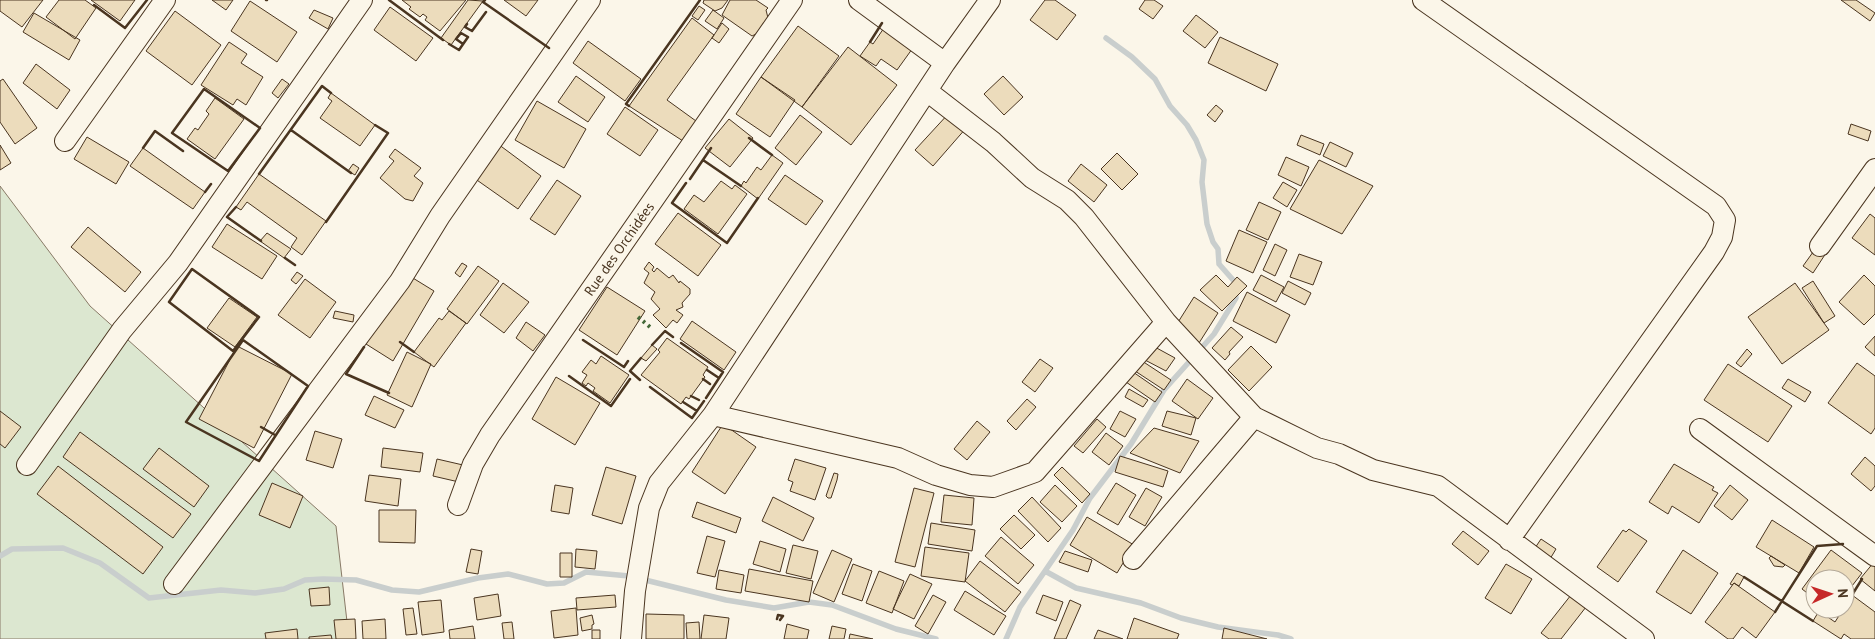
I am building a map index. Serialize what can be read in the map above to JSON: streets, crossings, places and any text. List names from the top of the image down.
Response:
{
  "streets": {
    "street": ["Rue des Orchidées"]
  },
  "north": "right"
}
